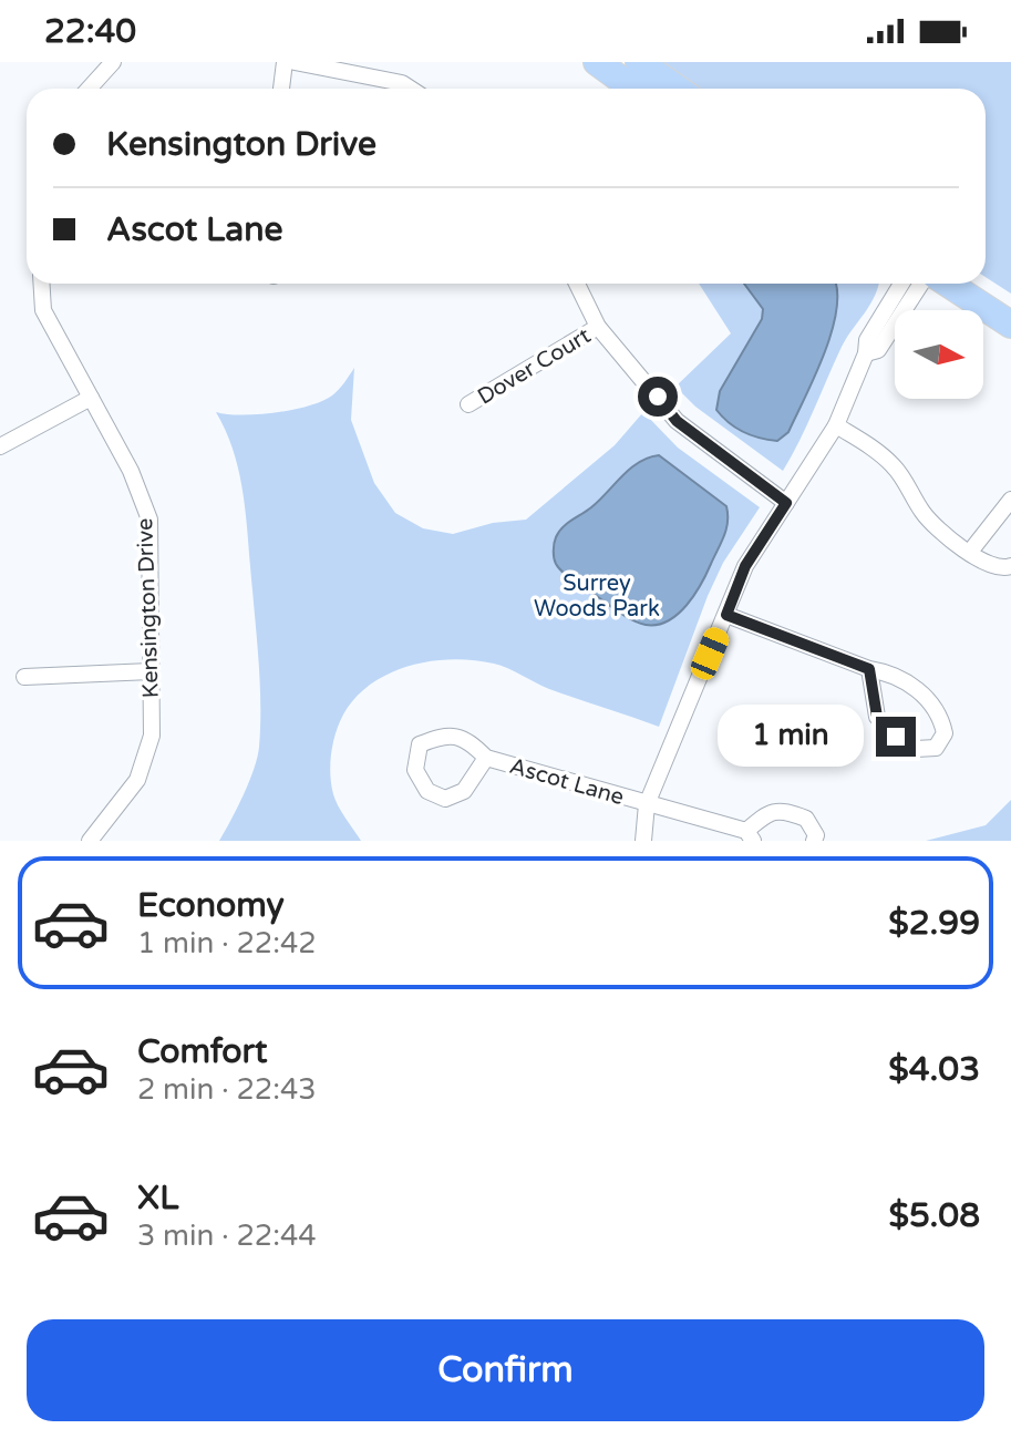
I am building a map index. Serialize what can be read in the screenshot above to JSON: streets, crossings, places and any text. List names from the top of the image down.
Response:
{
  "streets": {
    "street": ["Dover Court", "Kensington Drive", "Ascot Lane"]
  },
  "parks": ["Surrey Woods Park"],
  "north": "right",
  "page": {
    "status": "22:40",
    "banner": ["Kensington Drive", "Ascot Lane"],
    "bubble": "1 min",
    "list": [
      {
        "name": "Economy",
        "note": "1 min · 22:42",
        "value": "$2.99"
      },
      {
        "name": "Comfort",
        "note": "2 min · 22:43",
        "value": "$4.03"
      },
      {
        "name": "XL",
        "note": "3 min · 22:44",
        "value": "$5.08"
      }
    ],
    "buttons": "Confirm"
  }
}
